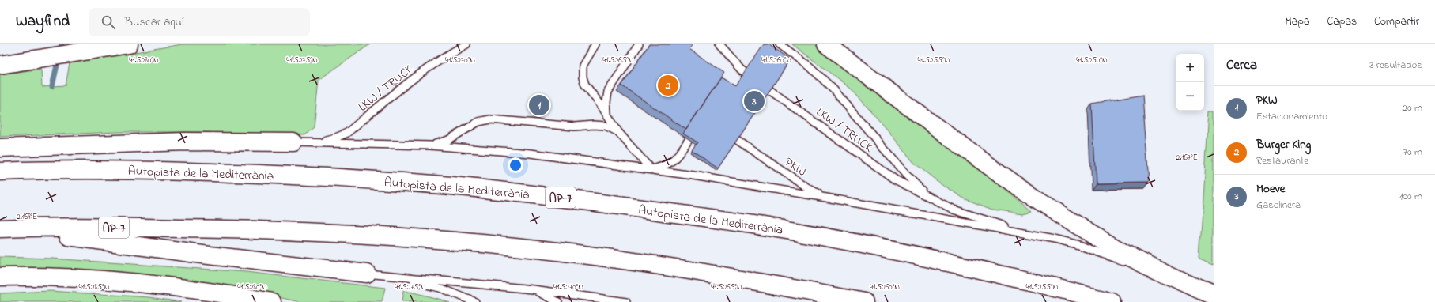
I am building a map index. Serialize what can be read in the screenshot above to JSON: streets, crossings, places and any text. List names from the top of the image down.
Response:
{
  "streets": {
    "highway": ["Autopista de la Mediterrània", "AP-7"],
    "lane": ["LKW / TRUCK", "PKW"]
  },
  "crossings": [
    ["LKW / TRUCK", "PKW"]
  ],
  "page": {
    "header": "Wayfind",
    "search": "Buscar aquí",
    "nav": ["Mapa", "Capas", "Compartir"],
    "heading": ["Cerca", "3 resultados"],
    "map_buttons": ["+", "−"],
    "pins": ["2", "3", "1"],
    "list": [
      {
        "mark": "1",
        "name": "PKW",
        "note": "Estacionamiento",
        "value": "20 m"
      },
      {
        "mark": "2",
        "name": "Burger King",
        "note": "Restaurante",
        "value": "70 m"
      },
      {
        "mark": "3",
        "name": "Moeve",
        "note": "Gasolinera",
        "value": "100 m"
      }
    ]
  },
  "coordinates": [
    "41.5260°N",
    "41.5255°N",
    "41.5250°N",
    "41.5280°N",
    "41.5275°N",
    "41.5270°N",
    "41.5265°N",
    "2.167°E",
    "2.169°E",
    "41.5285°N"
  ]
}
